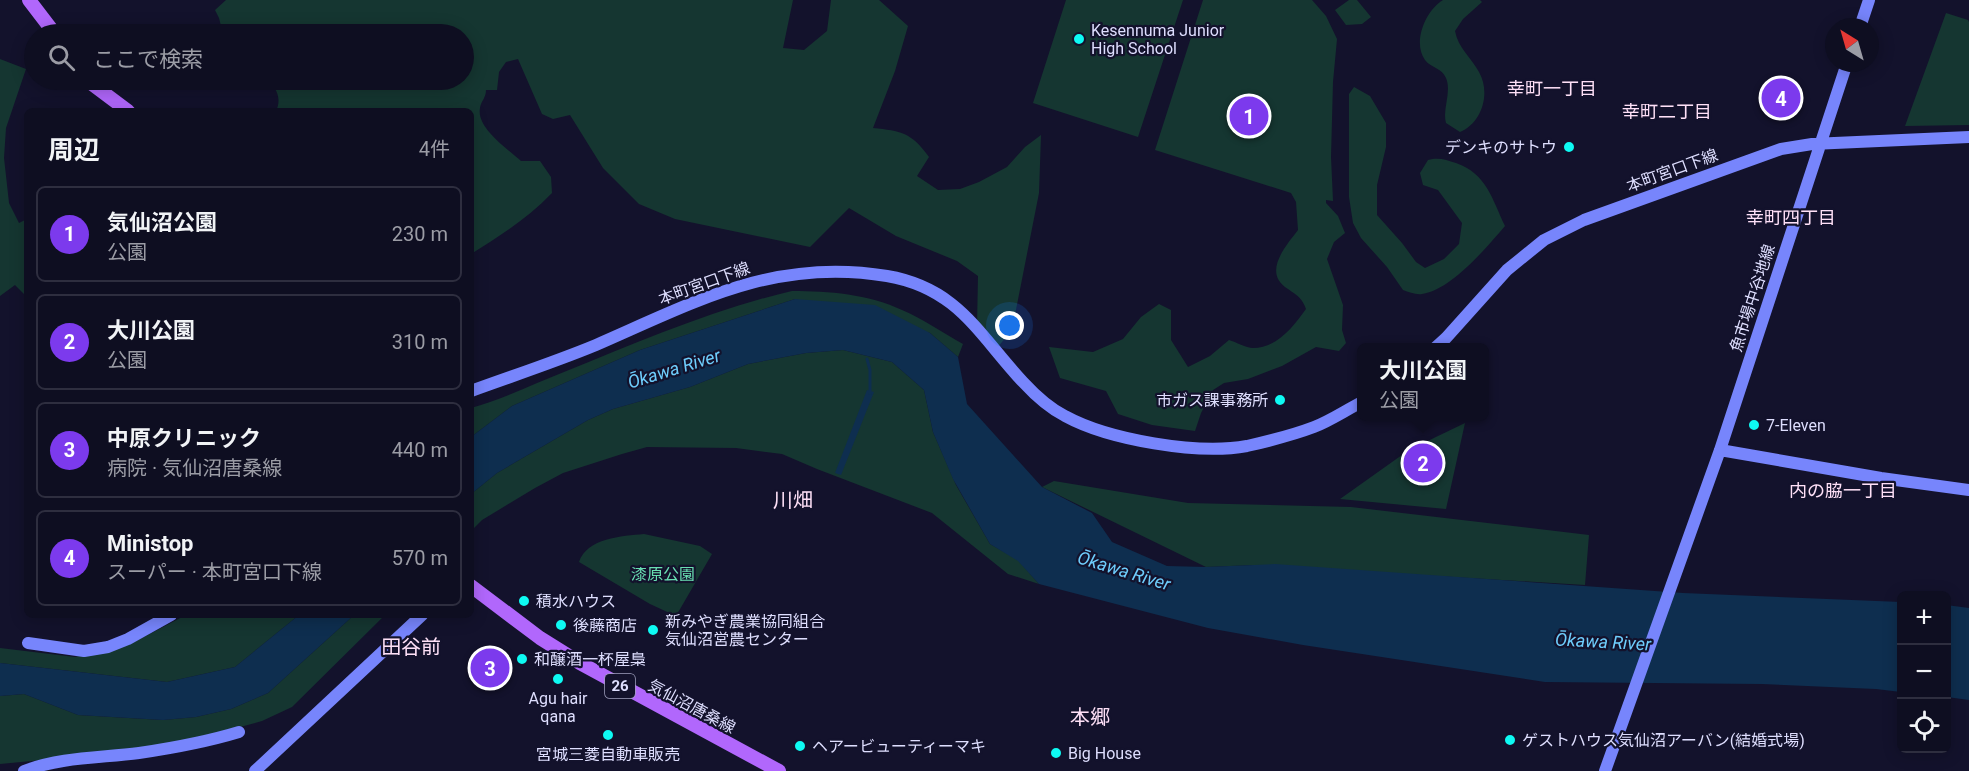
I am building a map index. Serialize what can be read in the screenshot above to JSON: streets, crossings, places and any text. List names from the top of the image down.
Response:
{
  "streets": {
    "main road": ["26", "気仙沼唐桑線"],
    "street": ["本町宮口下線", "魚市場中谷地線"]
  },
  "crossings": [
    ["本町宮口下線", "魚市場中谷地線"]
  ],
  "districts": [
    "幸町一丁目",
    "幸町二丁目",
    "幸町四丁目",
    "内の脇一丁目",
    "川畑",
    "田谷前",
    "本郷"
  ],
  "water": ["Ōkawa River"],
  "parks": ["漆原公園"],
  "places": [
    "Kesennuma Junior High School",
    "デンキのサトウ",
    "市ガス課事務所",
    "7-Eleven",
    "積水ハウス",
    "後藤商店",
    "新みやぎ農業協同組合 気仙沼営農センター",
    "和醸酒一杯屋梟",
    "Agu hair qana",
    "宮城三菱自動車販売",
    "ゲストハウス気仙沼アーバン(結婚式場)",
    "ヘアービューティーマキ",
    "Big House"
  ],
  "north": "top left",
  "page": {
    "search": "ここで検索",
    "pins": [
      "4",
      "1",
      "2",
      "3"
    ],
    "heading": ["周辺", "4件"],
    "list": [
      {
        "mark": "1",
        "name": "気仙沼公園",
        "note": "公園",
        "value": "230 m"
      },
      {
        "mark": "2",
        "name": "大川公園",
        "note": "公園",
        "value": "310 m"
      },
      {
        "mark": "3",
        "name": "中原クリニック",
        "note": "病院 · 気仙沼唐桑線",
        "value": "440 m"
      },
      {
        "mark": "4",
        "name": "Ministop",
        "note": "スーパー · 本町宮口下線",
        "value": "570 m"
      }
    ],
    "popup": ["大川公園", "公園"],
    "map_buttons": ["+", "−"]
  }
}
